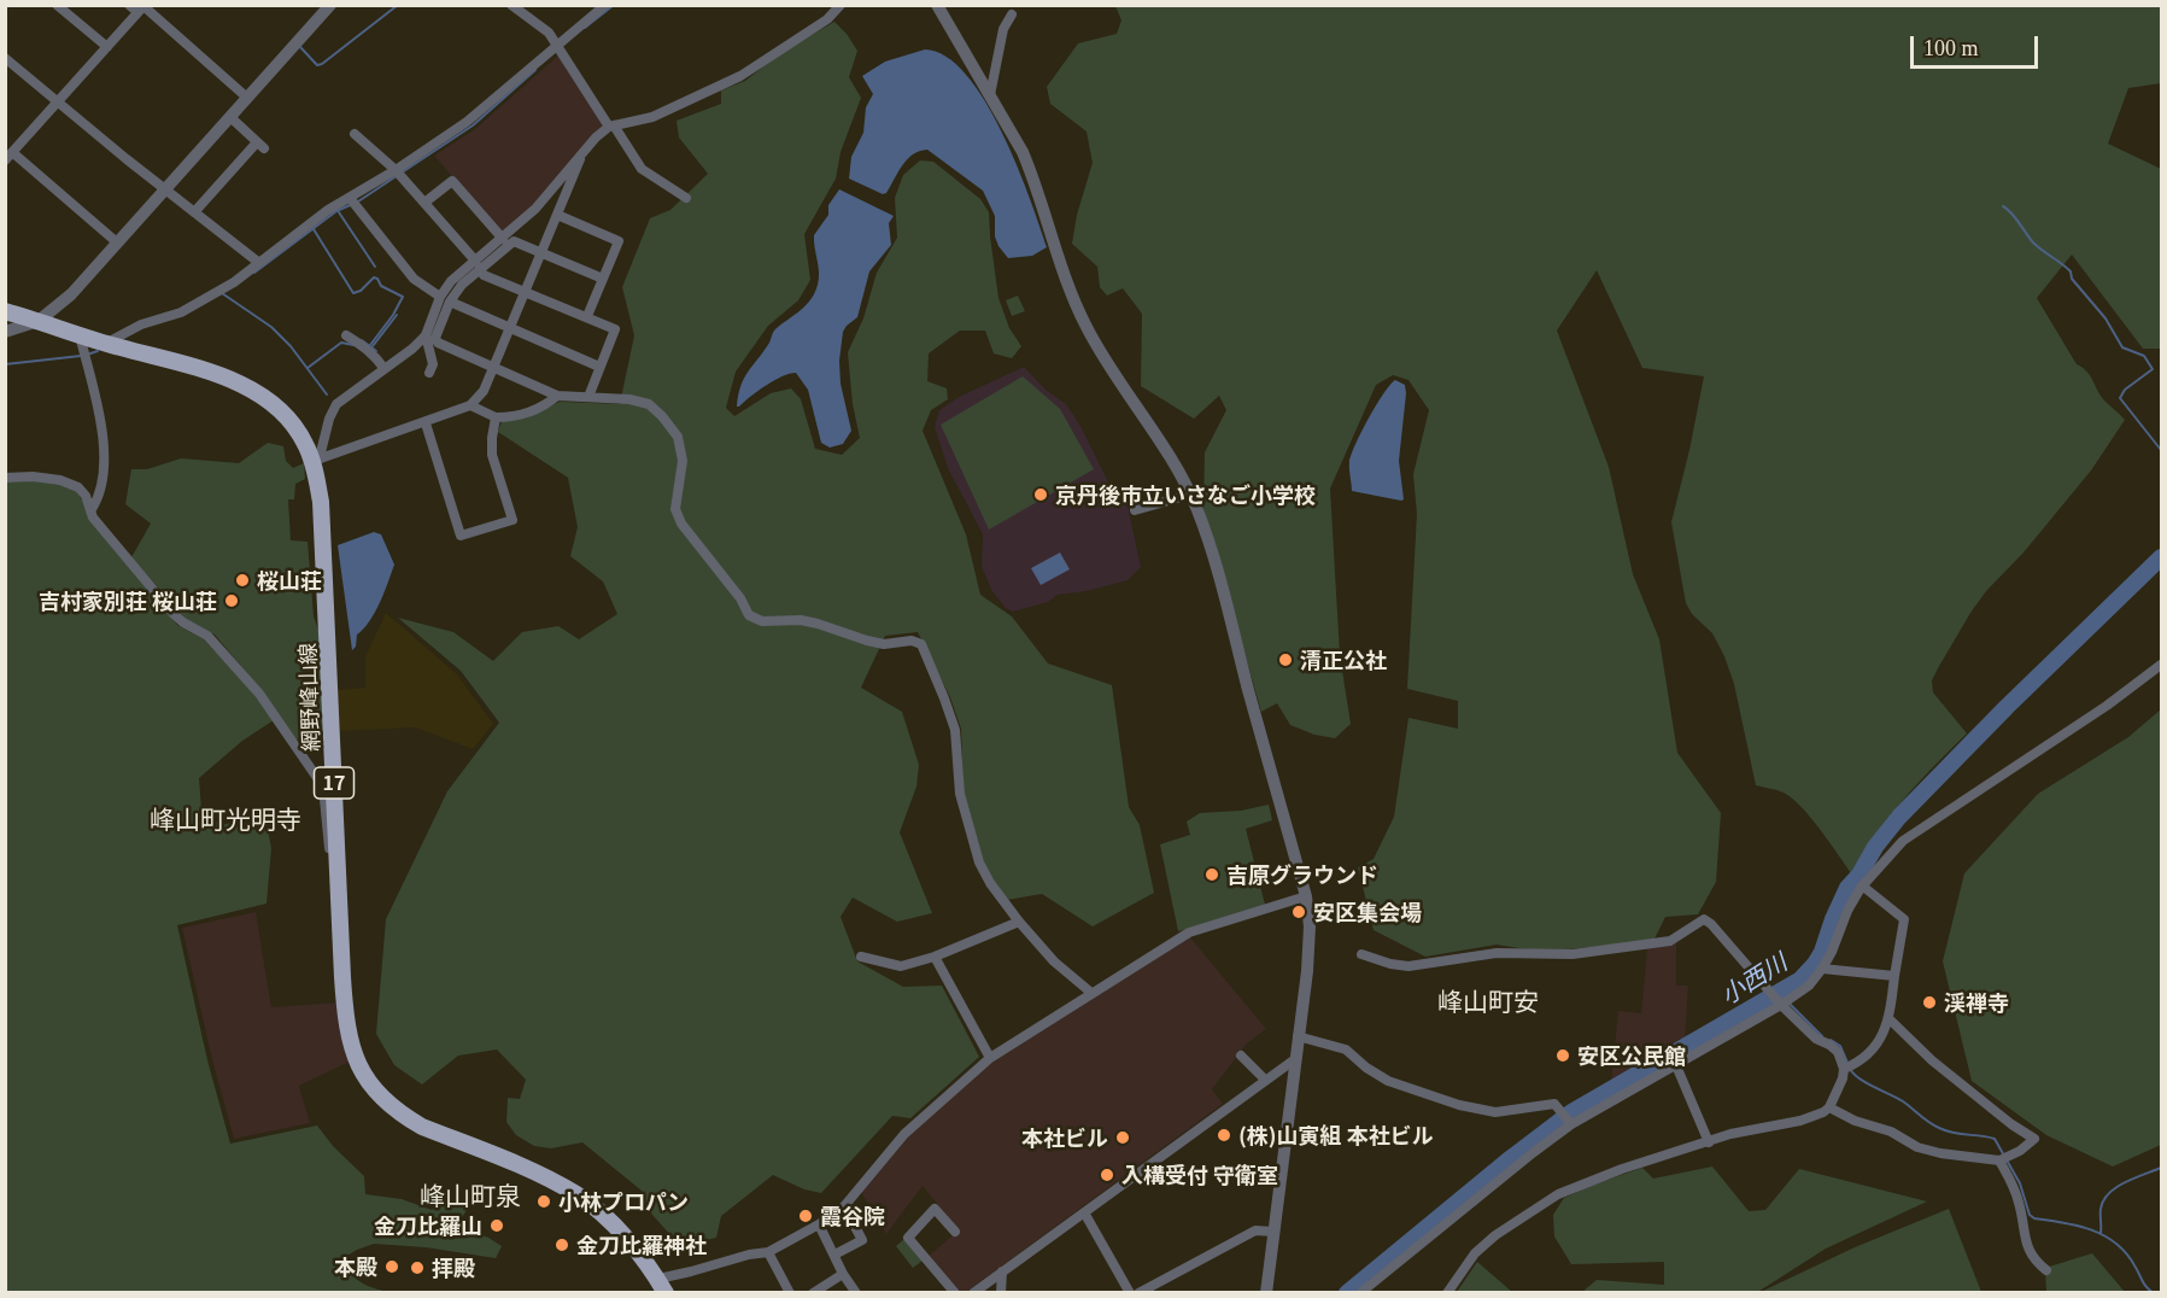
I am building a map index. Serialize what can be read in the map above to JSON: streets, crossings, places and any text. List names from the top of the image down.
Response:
{
  "streets": {
    "main road": ["網野峰山線", "17"]
  },
  "districts": ["峰山町光明寺", "峰山町安", "峰山町泉"],
  "water": ["小西川"],
  "places": [
    "京丹後市立いさなご小学校",
    "桜山荘",
    "吉村家別荘 桜山荘",
    "清正公社",
    "吉原グラウンド",
    "安区集会場",
    "渓禅寺",
    "安区公民館",
    "(株)山寅組 本社ビル",
    "本社ビル",
    "入構受付 守衛室",
    "小林プロパン",
    "霞谷院",
    "金刀比羅山",
    "金刀比羅神社",
    "本殿",
    "拝殿"
  ],
  "scale_bar": "100 m"
}
